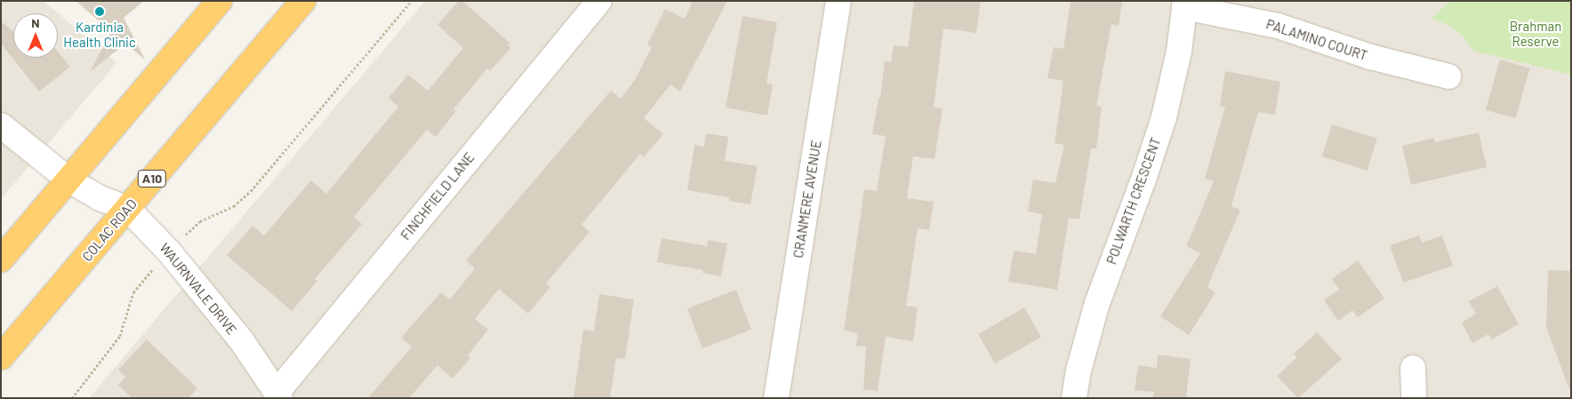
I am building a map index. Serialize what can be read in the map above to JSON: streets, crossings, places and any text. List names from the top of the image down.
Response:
{
  "streets": {
    "highway": ["A10", "COLAC ROAD"],
    "street": [
      "PALAMINO COURT",
      "FINCHFIELD LANE",
      "CRANMERE AVENUE",
      "POLWARTH CRESCENT",
      "WAURNVALE DRIVE"
    ]
  },
  "crossings": [
    ["PALAMINO COURT", "POLWARTH CRESCENT"],
    ["FINCHFIELD LANE", "WAURNVALE DRIVE"],
    ["COLAC ROAD", "WAURNVALE DRIVE"]
  ],
  "parks": ["Brahman Reserve"],
  "places": ["Kardinia Health Clinic"],
  "north": "top"
}
